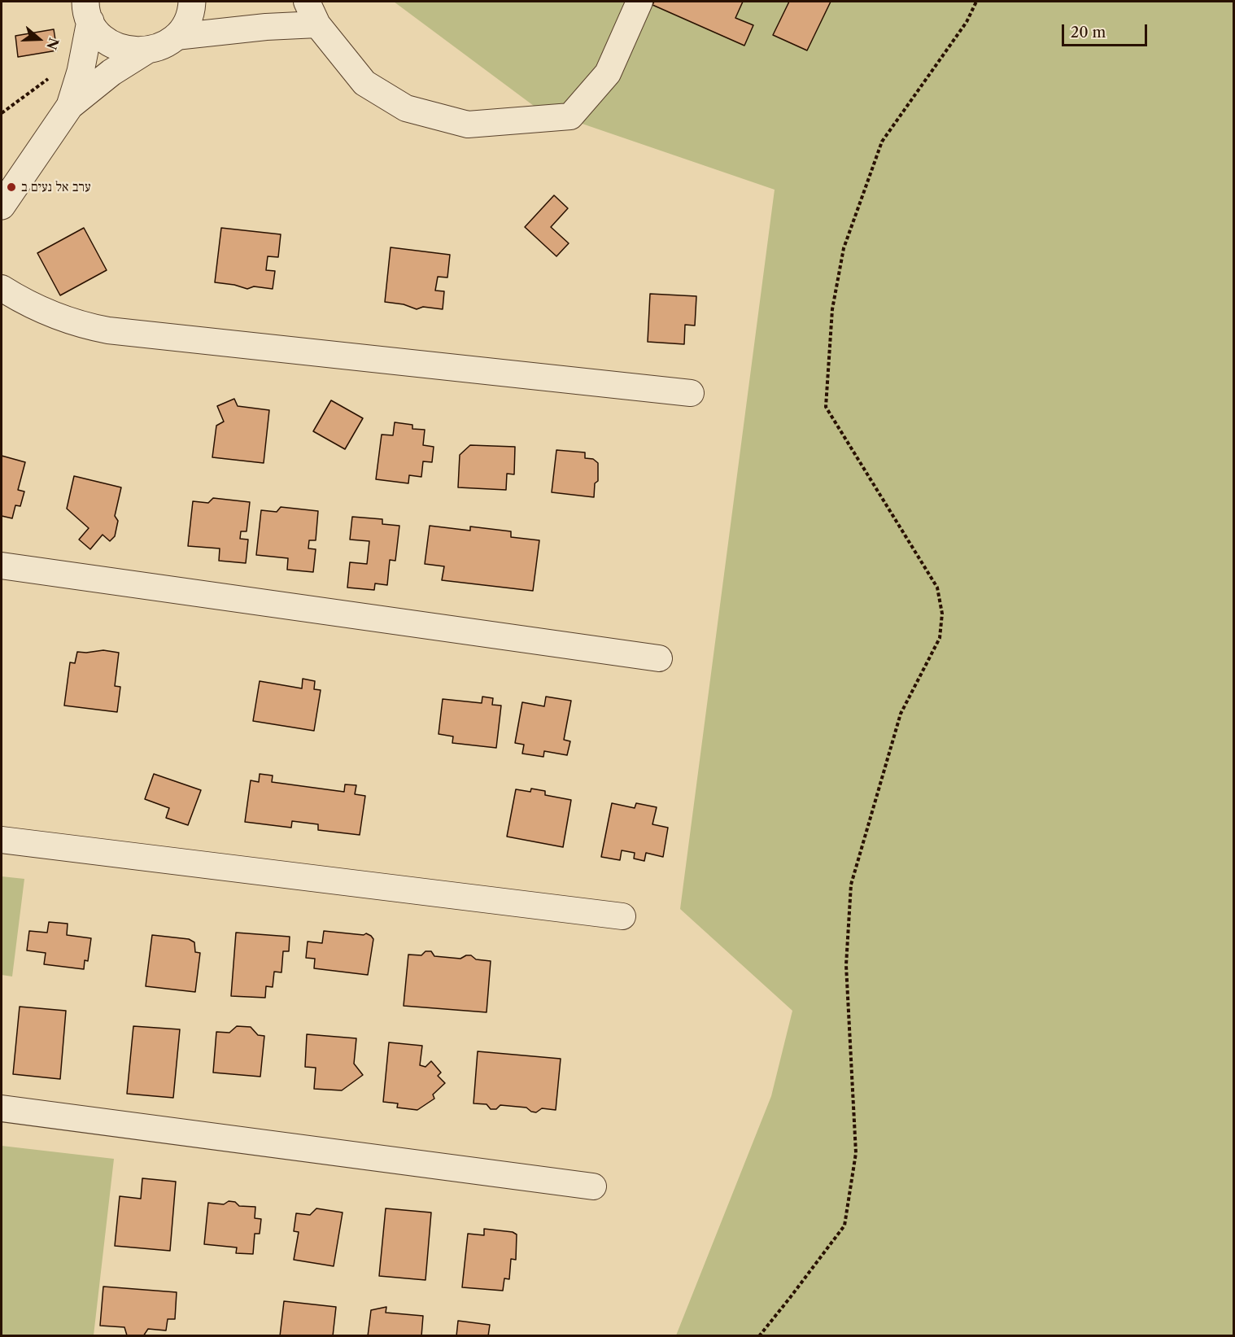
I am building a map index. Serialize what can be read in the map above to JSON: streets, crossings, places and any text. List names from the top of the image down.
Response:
{
  "places": ["ערב אל נעים ב"],
  "scale_bar": "20 m",
  "north": "right"
}
